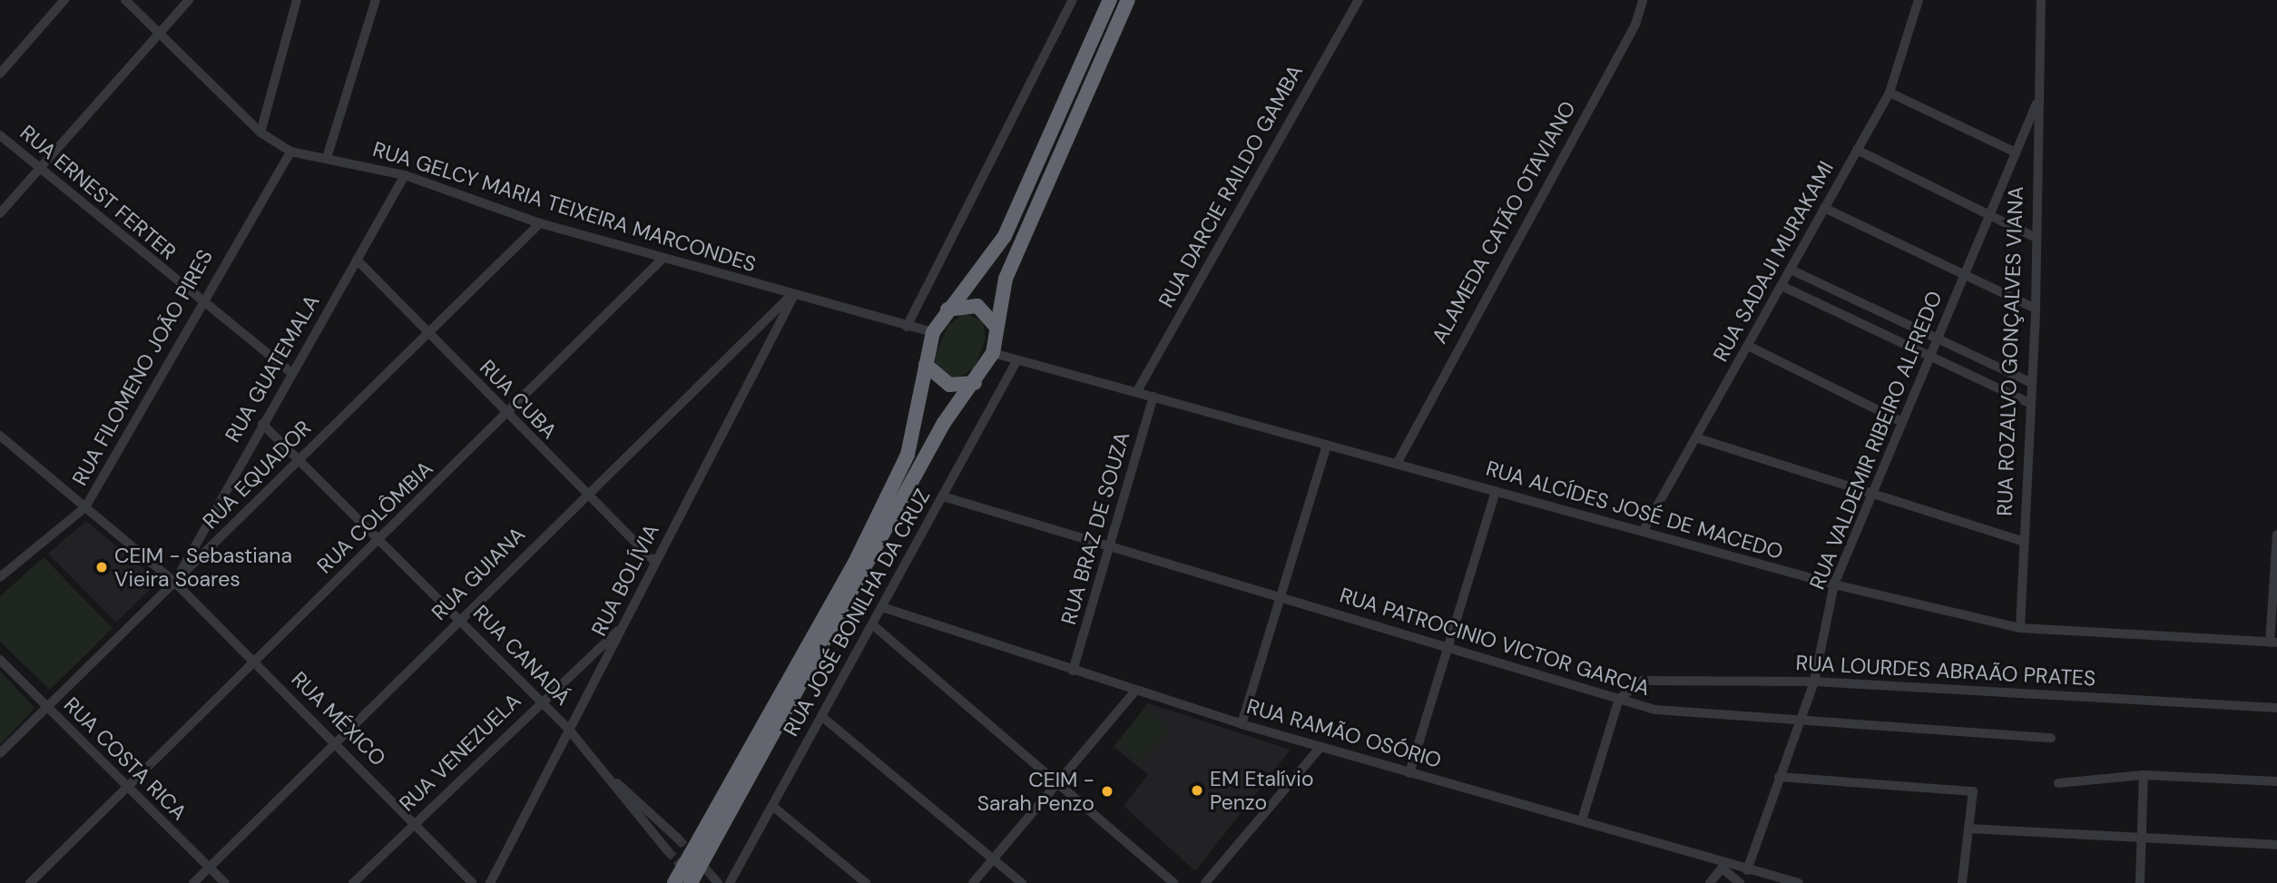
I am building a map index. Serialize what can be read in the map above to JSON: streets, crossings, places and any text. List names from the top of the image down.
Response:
{
  "streets": {
    "street": [
      "RUA DARCIE RAILDO GAMBA",
      "RUA ERNEST FERTER",
      "RUA GELCY MARIA TEIXEIRA MARCONDES",
      "ALAMEDA CATÃO OTAVIANO",
      "RUA SADAJI MURAKAMI",
      "RUA ROZALVO GONÇALVES VIANA",
      "RUA FILOMENO JOÃO PIRES",
      "RUA GUATEMALA",
      "RUA CUBA",
      "RUA VALDEMIR RIBEIRO ALFREDO",
      "RUA EQUADOR",
      "RUA ALCÍDES JOSÉ DE MACEDO",
      "RUA COLÔMBIA",
      "RUA BRAZ DE SOUZA",
      "RUA GUIANA",
      "RUA BOLÍVIA",
      "RUA JOSÉ BONILHA DA CRUZ",
      "RUA PATROCINIO VICTOR GARCIA",
      "RUA CANADÁ",
      "RUA LOURDES ABRAÃO PRATES",
      "RUA MÉXICO",
      "RUA RAMÃO OSÓRIO",
      "RUA VENEZUELA",
      "RUA COSTA RICA"
    ]
  },
  "crossings": [
    ["RUA DARCIE RAILDO GAMBA", "RUA ALCÍDES JOSÉ DE MACEDO"],
    ["RUA ERNEST FERTER", "RUA FILOMENO JOÃO PIRES"],
    ["RUA ERNEST FERTER", "RUA GUATEMALA"],
    ["RUA GELCY MARIA TEIXEIRA MARCONDES", "RUA FILOMENO JOÃO PIRES"],
    ["RUA GELCY MARIA TEIXEIRA MARCONDES", "RUA GUATEMALA"],
    ["RUA GELCY MARIA TEIXEIRA MARCONDES", "RUA EQUADOR"],
    ["RUA GELCY MARIA TEIXEIRA MARCONDES", "RUA ALCÍDES JOSÉ DE MACEDO"],
    ["RUA GELCY MARIA TEIXEIRA MARCONDES", "RUA COLÔMBIA"],
    ["RUA GELCY MARIA TEIXEIRA MARCONDES", "RUA GUIANA"],
    ["RUA GELCY MARIA TEIXEIRA MARCONDES", "RUA BOLÍVIA"],
    ["ALAMEDA CATÃO OTAVIANO", "RUA ALCÍDES JOSÉ DE MACEDO"],
    ["RUA SADAJI MURAKAMI", "RUA ALCÍDES JOSÉ DE MACEDO"],
    ["RUA ROZALVO GONÇALVES VIANA", "RUA VALDEMIR RIBEIRO ALFREDO"],
    ["RUA ROZALVO GONÇALVES VIANA", "RUA ALCÍDES JOSÉ DE MACEDO"],
    ["RUA FILOMENO JOÃO PIRES", "RUA MÉXICO"],
    ["RUA GUATEMALA", "RUA CUBA"],
    ["RUA GUATEMALA", "RUA EQUADOR"],
    ["RUA GUATEMALA", "RUA CANADÁ"],
    ["RUA GUATEMALA", "RUA MÉXICO"],
    ["RUA CUBA", "RUA EQUADOR"],
    ["RUA CUBA", "RUA COLÔMBIA"],
    ["RUA CUBA", "RUA GUIANA"],
    ["RUA CUBA", "RUA BOLÍVIA"],
    ["RUA VALDEMIR RIBEIRO ALFREDO", "RUA ALCÍDES JOSÉ DE MACEDO"],
    ["RUA VALDEMIR RIBEIRO ALFREDO", "RUA PATROCINIO VICTOR GARCIA"],
    ["RUA VALDEMIR RIBEIRO ALFREDO", "RUA LOURDES ABRAÃO PRATES"],
    ["RUA VALDEMIR RIBEIRO ALFREDO", "RUA RAMÃO OSÓRIO"],
    ["RUA EQUADOR", "RUA CANADÁ"],
    ["RUA EQUADOR", "RUA MÉXICO"],
    ["RUA EQUADOR", "RUA COSTA RICA"],
    ["RUA ALCÍDES JOSÉ DE MACEDO", "RUA BRAZ DE SOUZA"],
    ["RUA ALCÍDES JOSÉ DE MACEDO", "RUA JOSÉ BONILHA DA CRUZ"],
    ["RUA COLÔMBIA", "RUA CANADÁ"],
    ["RUA COLÔMBIA", "RUA MÉXICO"],
    ["RUA COLÔMBIA", "RUA COSTA RICA"],
    ["RUA BRAZ DE SOUZA", "RUA PATROCINIO VICTOR GARCIA"],
    ["RUA BRAZ DE SOUZA", "RUA RAMÃO OSÓRIO"],
    ["RUA GUIANA", "RUA BOLÍVIA"],
    ["RUA GUIANA", "RUA CANADÁ"],
    ["RUA GUIANA", "RUA MÉXICO"],
    ["RUA GUIANA", "RUA COSTA RICA"],
    ["RUA BOLÍVIA", "RUA CANADÁ"],
    ["RUA BOLÍVIA", "RUA VENEZUELA"],
    ["RUA JOSÉ BONILHA DA CRUZ", "RUA PATROCINIO VICTOR GARCIA"],
    ["RUA JOSÉ BONILHA DA CRUZ", "RUA RAMÃO OSÓRIO"],
    ["RUA PATROCINIO VICTOR GARCIA", "RUA LOURDES ABRAÃO PRATES"],
    ["RUA CANADÁ", "RUA VENEZUELA"],
    ["RUA MÉXICO", "RUA VENEZUELA"]
  ],
  "places": ["CEIM - Sebastiana Vieira Soares", "EM Etalívio Penzo", "CEIM - Sarah Penzo"]
}
